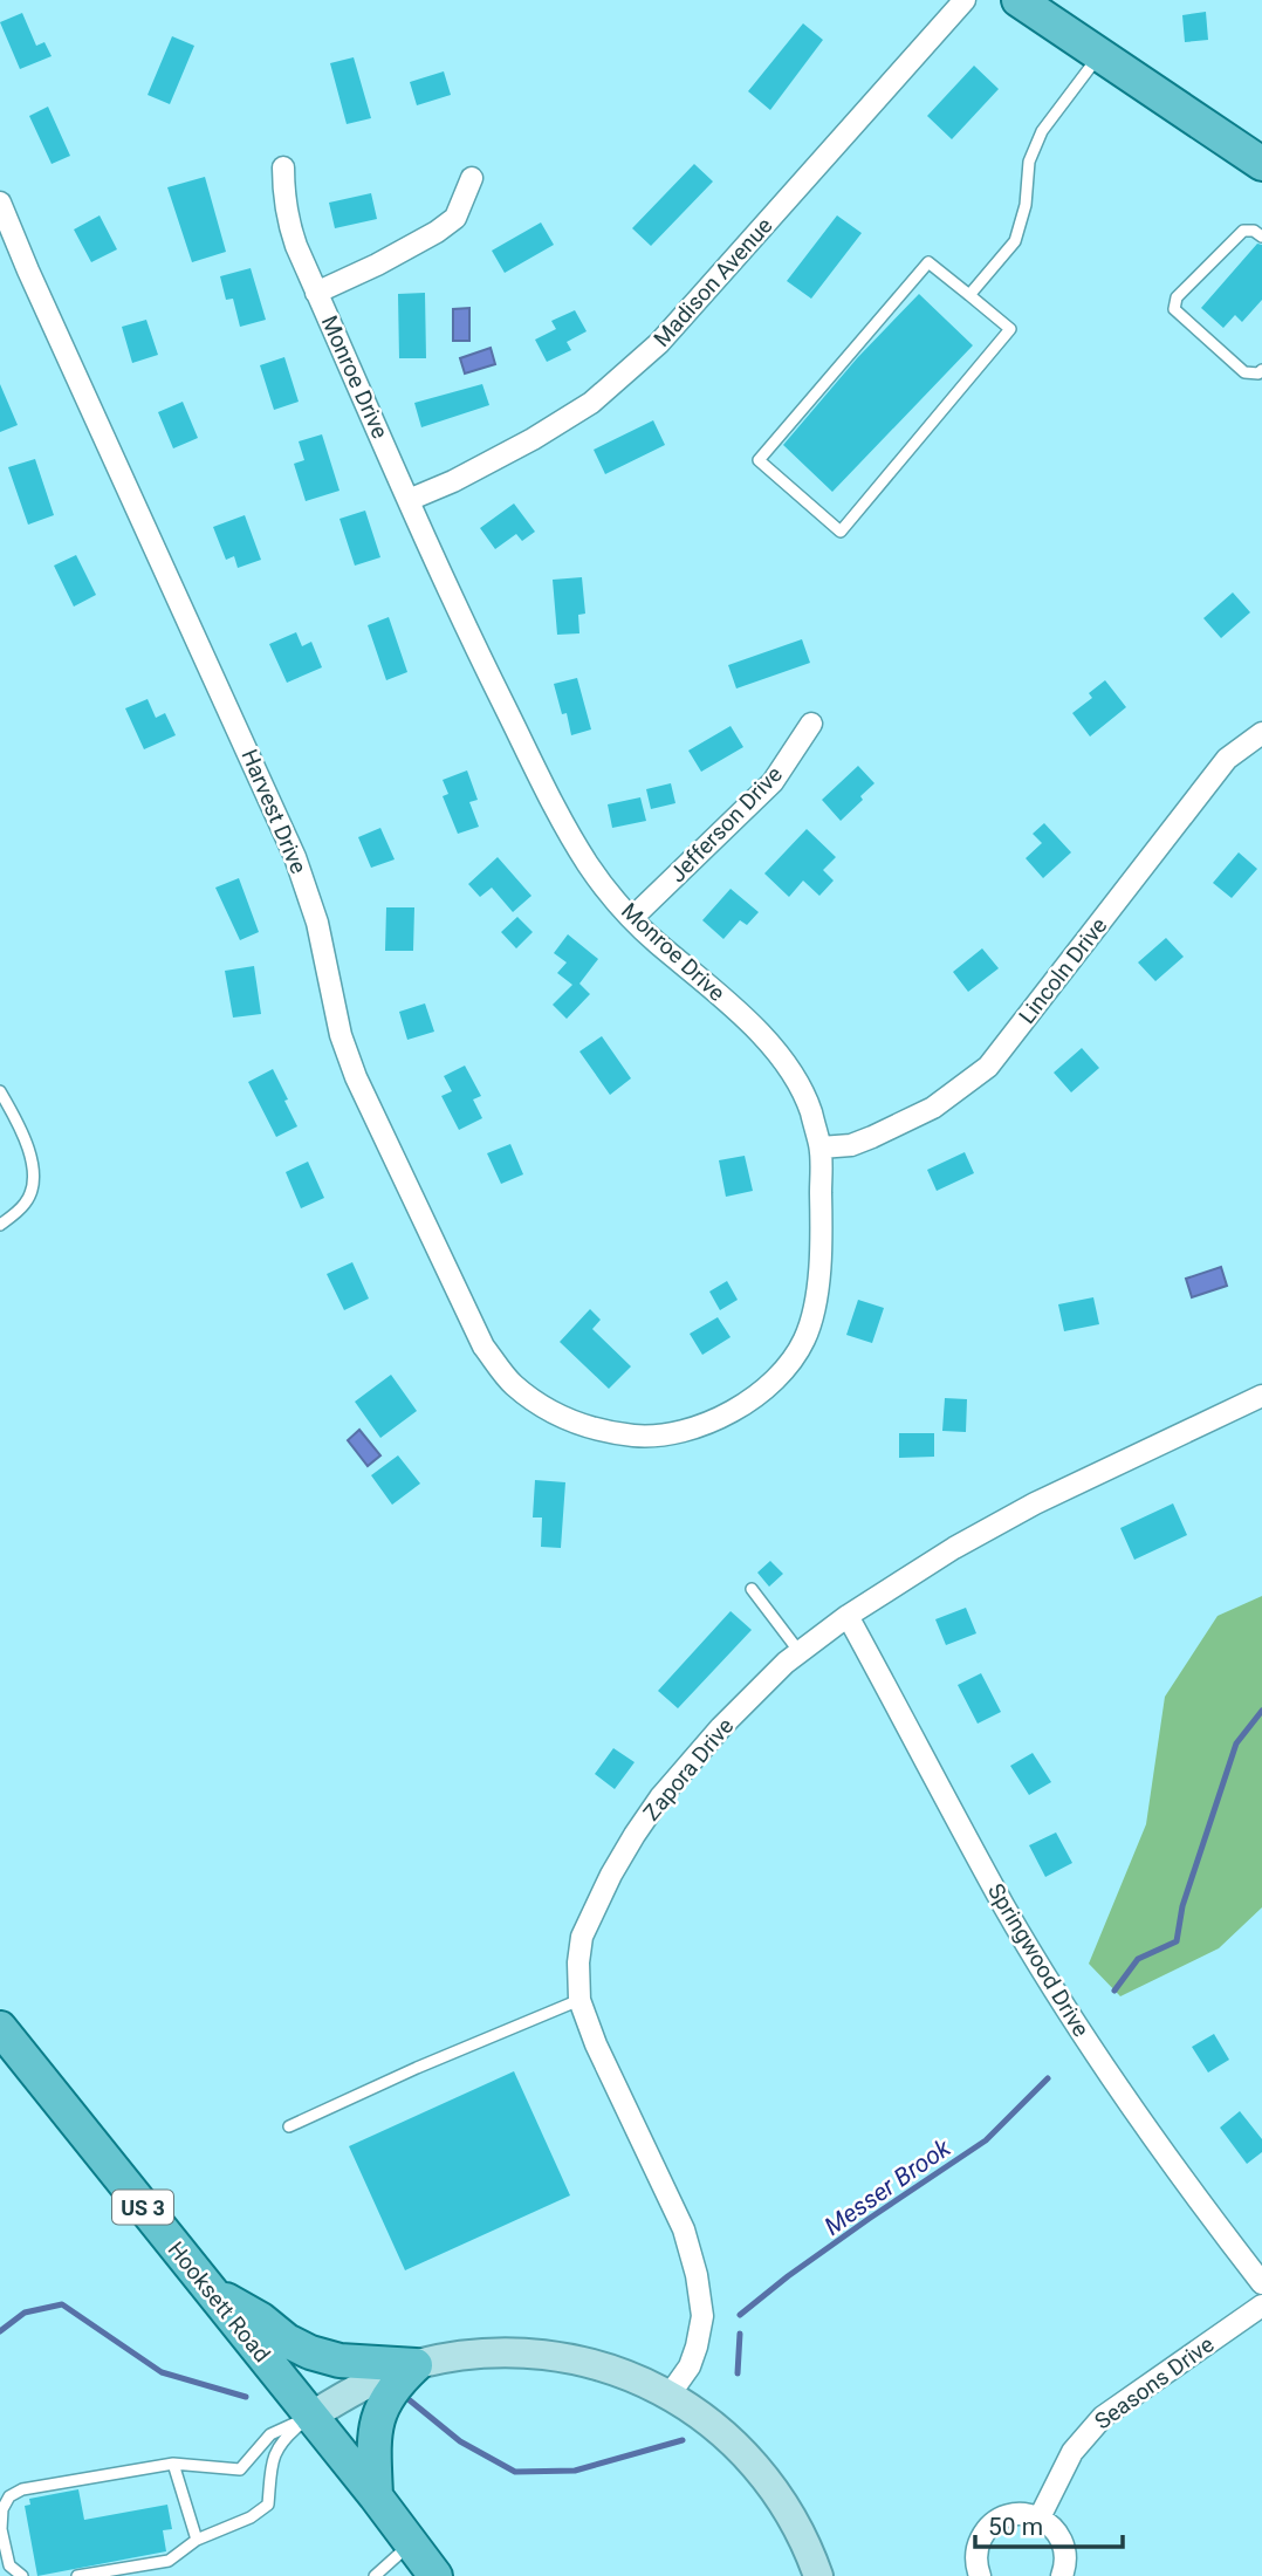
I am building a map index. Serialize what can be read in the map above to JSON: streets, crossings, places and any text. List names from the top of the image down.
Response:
{
  "streets": {
    "main road": ["US 3", "Hooksett Road"],
    "street": [
      "Madison Avenue",
      "Monroe Drive",
      "Harvest Drive",
      "Jefferson Drive",
      "Lincoln Drive",
      "Zapora Drive",
      "Springwood Drive",
      "Seasons Drive"
    ]
  },
  "crossings": [
    ["Madison Avenue", "Monroe Drive"],
    ["Monroe Drive", "Harvest Drive"],
    ["Monroe Drive", "Jefferson Drive"],
    ["Monroe Drive", "Lincoln Drive"],
    ["Zapora Drive", "Springwood Drive"]
  ],
  "water": ["Messer Brook"],
  "scale_bar": "50 m"
}
